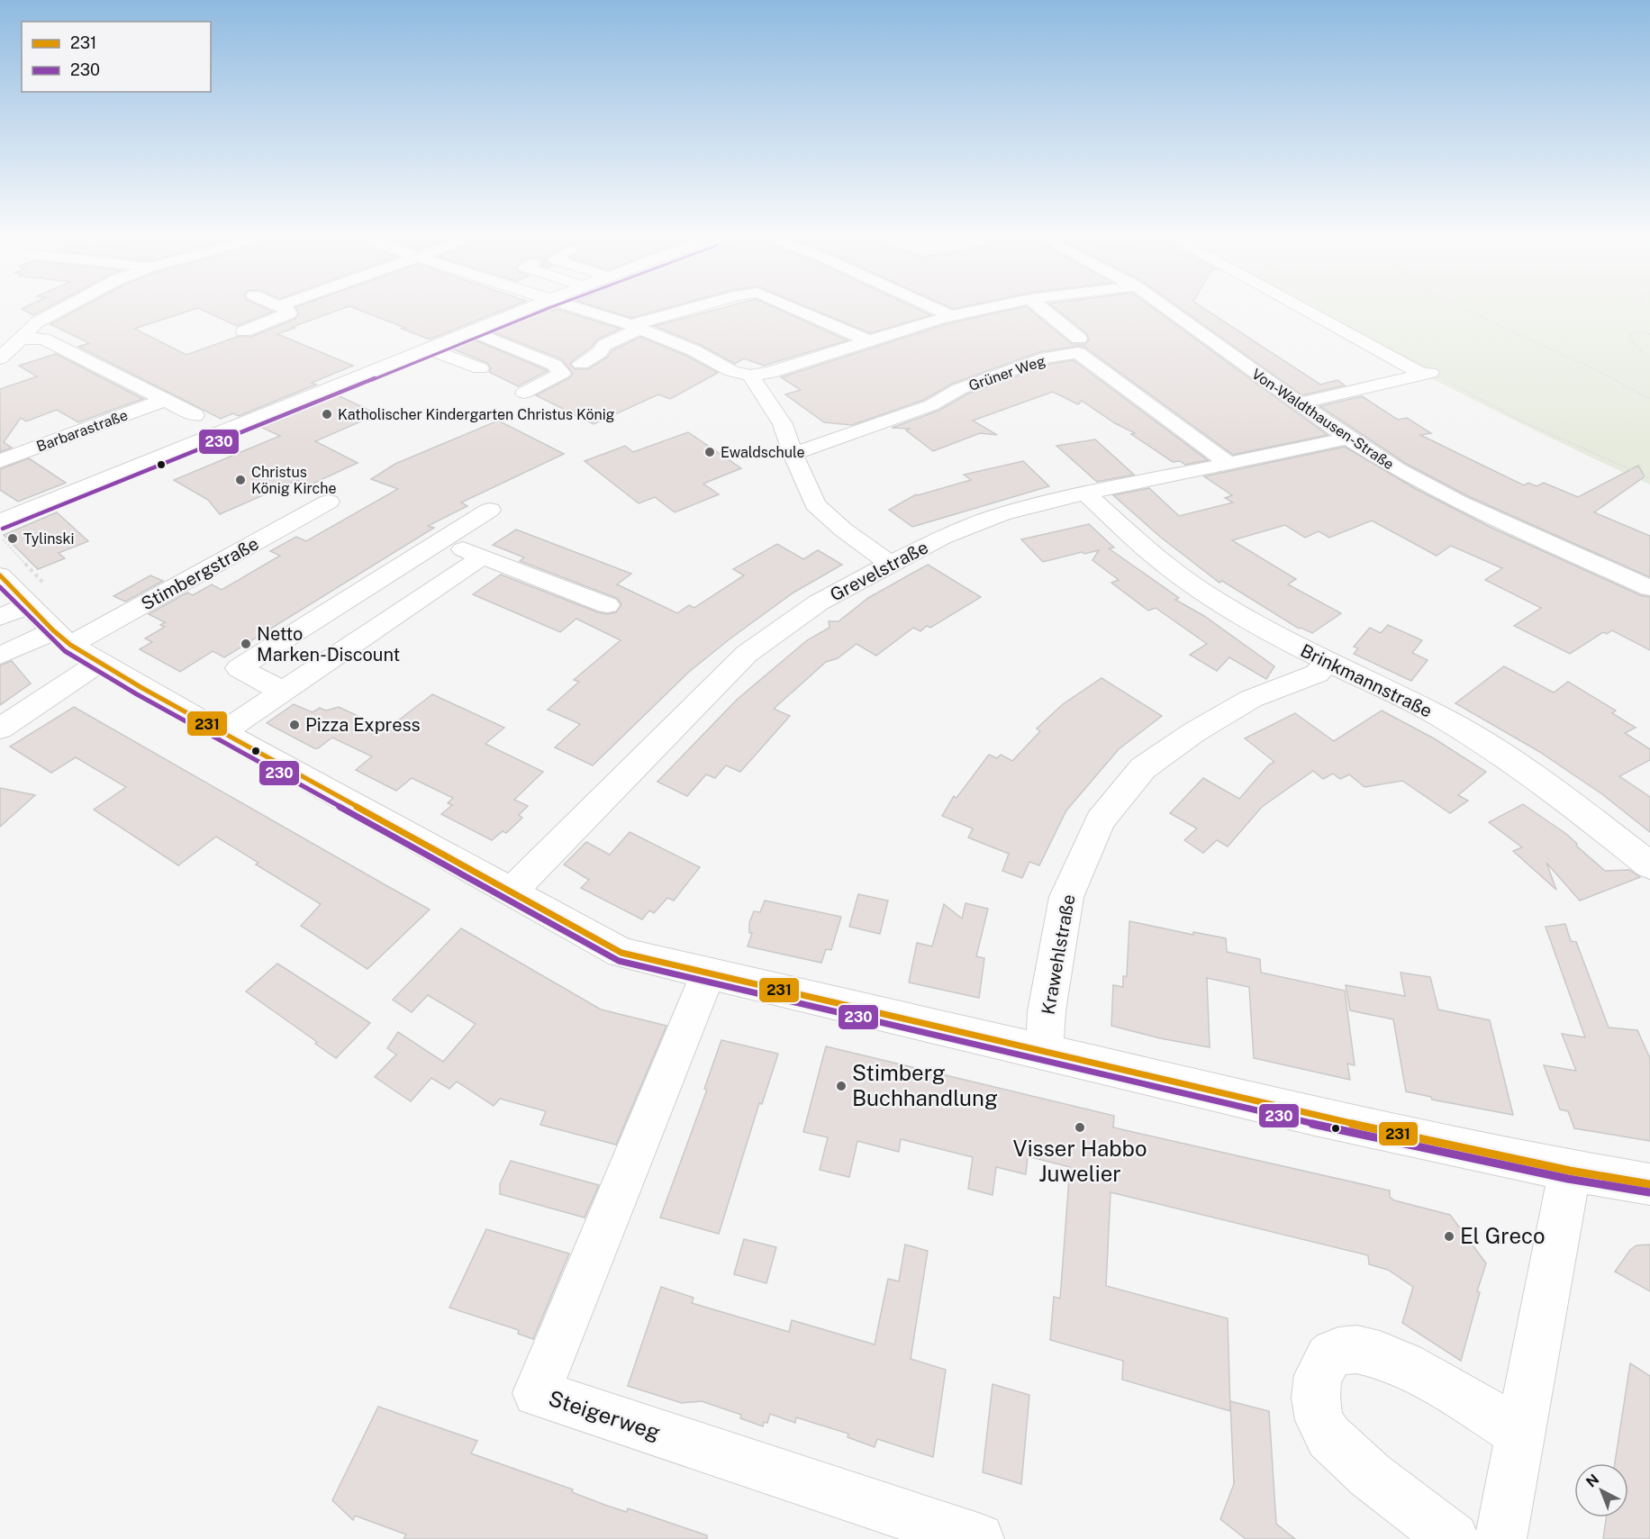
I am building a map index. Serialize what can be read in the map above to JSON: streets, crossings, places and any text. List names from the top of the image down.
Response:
{
  "streets": {
    "street": [
      "Grüner Weg",
      "Von-Waldthausen-Straße",
      "Barbarastraße",
      "Grevelstraße",
      "Stimbergstraße",
      "Brinkmannstraße",
      "Krawehlstraße",
      "Steigerweg"
    ]
  },
  "crossings": [
    ["Grüner Weg", "Grevelstraße"],
    ["Von-Waldthausen-Straße", "Grevelstraße"],
    ["Grevelstraße", "Brinkmannstraße"],
    ["Brinkmannstraße", "Krawehlstraße"]
  ],
  "places": [
    "Katholischer Kindergarten Christus König",
    "Ewaldschule",
    "Christus König Kirche",
    "Tylinski",
    "Netto Marken-Discount",
    "Pizza Express",
    "Stimberg Buchhandlung",
    "Visser Habbo Juwelier",
    "El Greco"
  ],
  "lines": ["transit line 230", "transit line 231"],
  "legend": ["231", "230"],
  "north": "top left"
}
